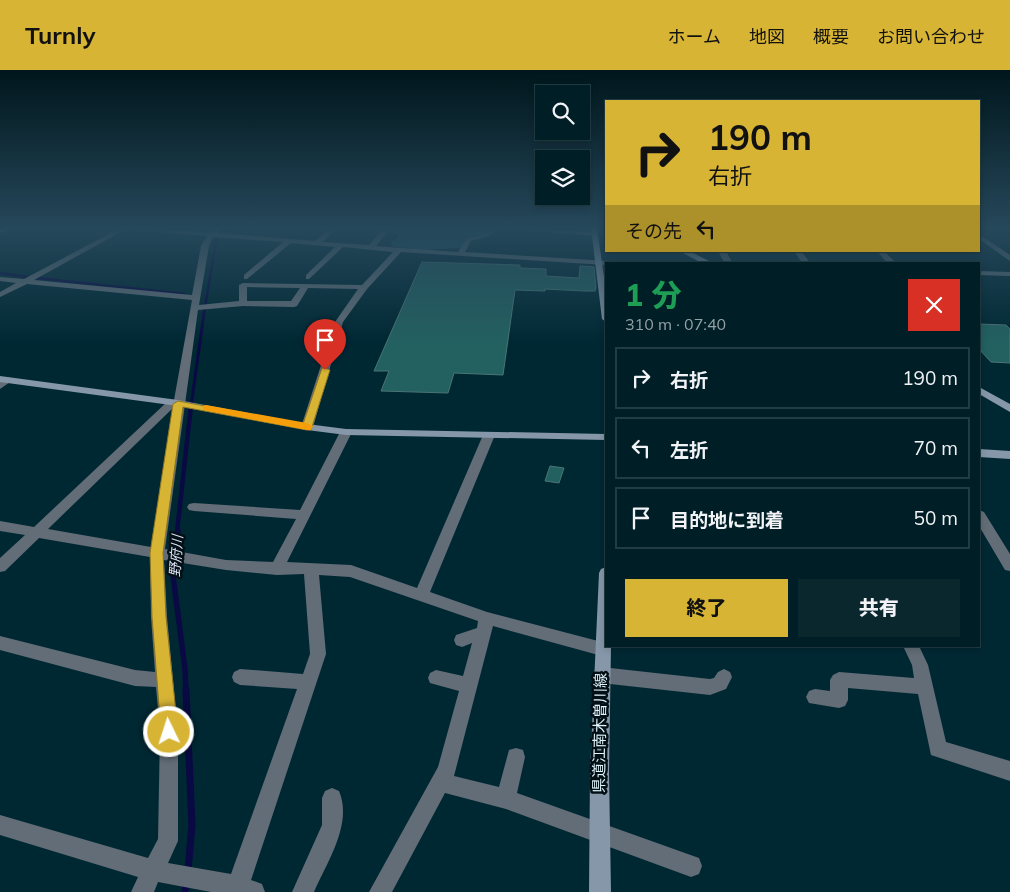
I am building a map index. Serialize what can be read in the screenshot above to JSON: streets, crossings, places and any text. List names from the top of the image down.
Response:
{
  "streets": {
    "street": ["県道江南木曽川線"]
  },
  "water": ["野府川"],
  "page": {
    "header": "Turnly",
    "nav": [
      "ホーム",
      "地図",
      "概要",
      "お問い合わせ"
    ],
    "turn": ["190 m", "右折"],
    "then": "その先",
    "heading": ["1 分", "310 m · 07:40"],
    "list": [
      {
        "name": "右折",
        "value": "190 m"
      },
      {
        "name": "左折",
        "value": "70 m"
      },
      {
        "name": "目的地に到着",
        "value": "50 m"
      }
    ],
    "buttons": ["終了", "共有"]
  }
}
